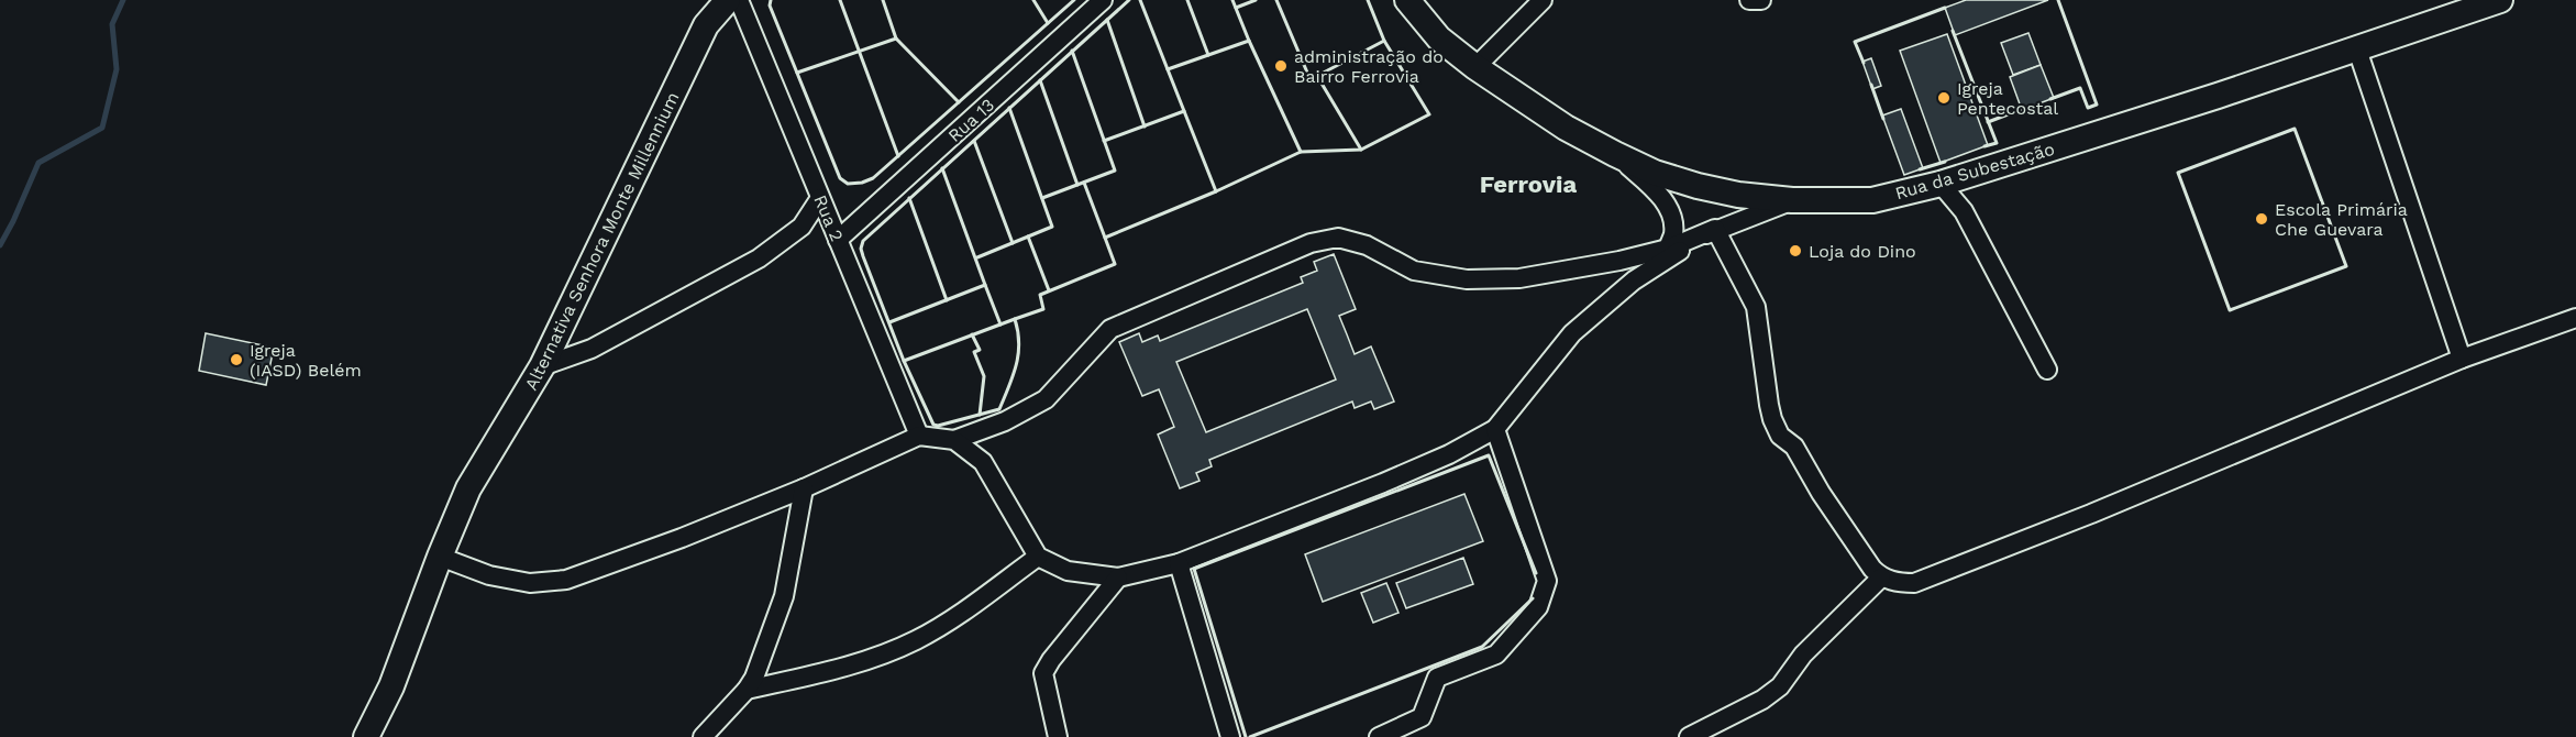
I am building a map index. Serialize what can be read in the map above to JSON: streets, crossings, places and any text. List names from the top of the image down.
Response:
{
  "streets": {
    "street": [
      "Rua 13",
      "Rua da Subestação",
      "Rua 2",
      "Alternativa Senhora Monte Millennium"
    ]
  },
  "crossings": [
    ["Rua 13", "Rua 2"]
  ],
  "districts": ["Ferrovia"],
  "places": [
    "administração do Bairro Ferrovia",
    "Igreja Pentecostal",
    "Escola Primária Che Guevara",
    "Loja do Dino",
    "Igreja (IASD) Belém"
  ]
}
